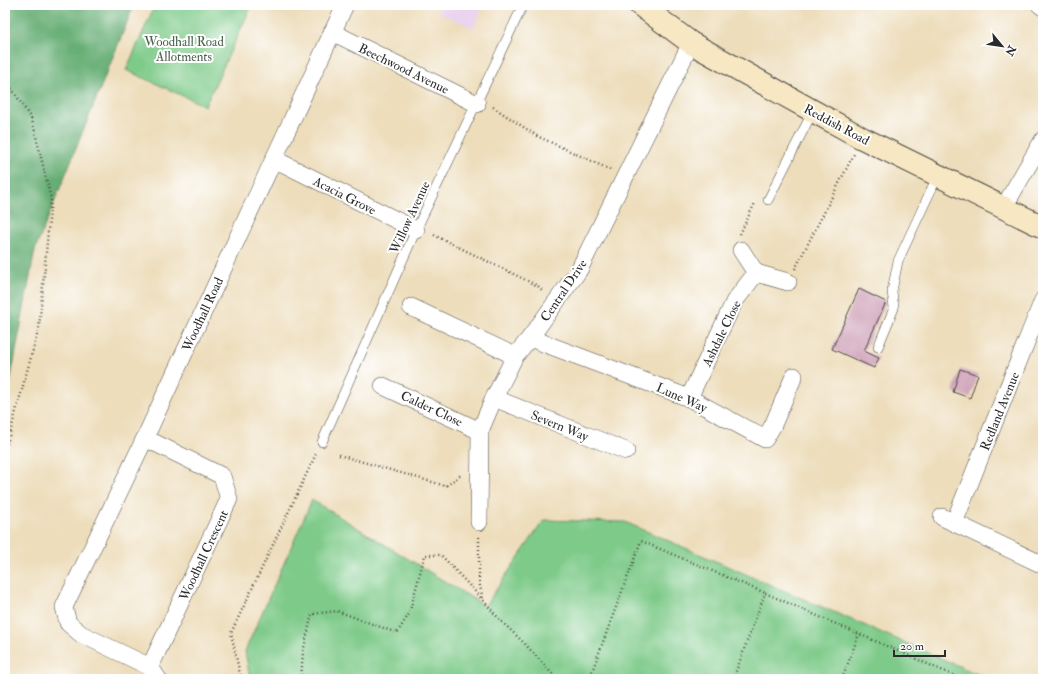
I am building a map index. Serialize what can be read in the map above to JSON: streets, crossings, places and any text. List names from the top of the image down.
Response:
{
  "streets": {
    "main road": ["Reddish Road"],
    "street": [
      "Beechwood Avenue",
      "Acacia Grove",
      "Central Drive",
      "Woodhall Road",
      "Ashdale Close",
      "Lune Way",
      "Calder Close",
      "Redland Avenue",
      "Severn Way",
      "Woodhall Crescent"
    ],
    "lane": ["Willow Avenue"]
  },
  "crossings": [
    ["Beechwood Avenue", "Willow Avenue"],
    ["Beechwood Avenue", "Woodhall Road"],
    ["Reddish Road", "Central Drive"],
    ["Acacia Grove", "Willow Avenue"],
    ["Acacia Grove", "Woodhall Road"],
    ["Central Drive", "Lune Way"],
    ["Central Drive", "Calder Close"],
    ["Central Drive", "Severn Way"],
    ["Woodhall Road", "Woodhall Crescent"],
    ["Ashdale Close", "Lune Way"]
  ],
  "parks": ["Woodhall Road Allotments"],
  "scale_bar": "20 m",
  "north": "bottom right"
}
